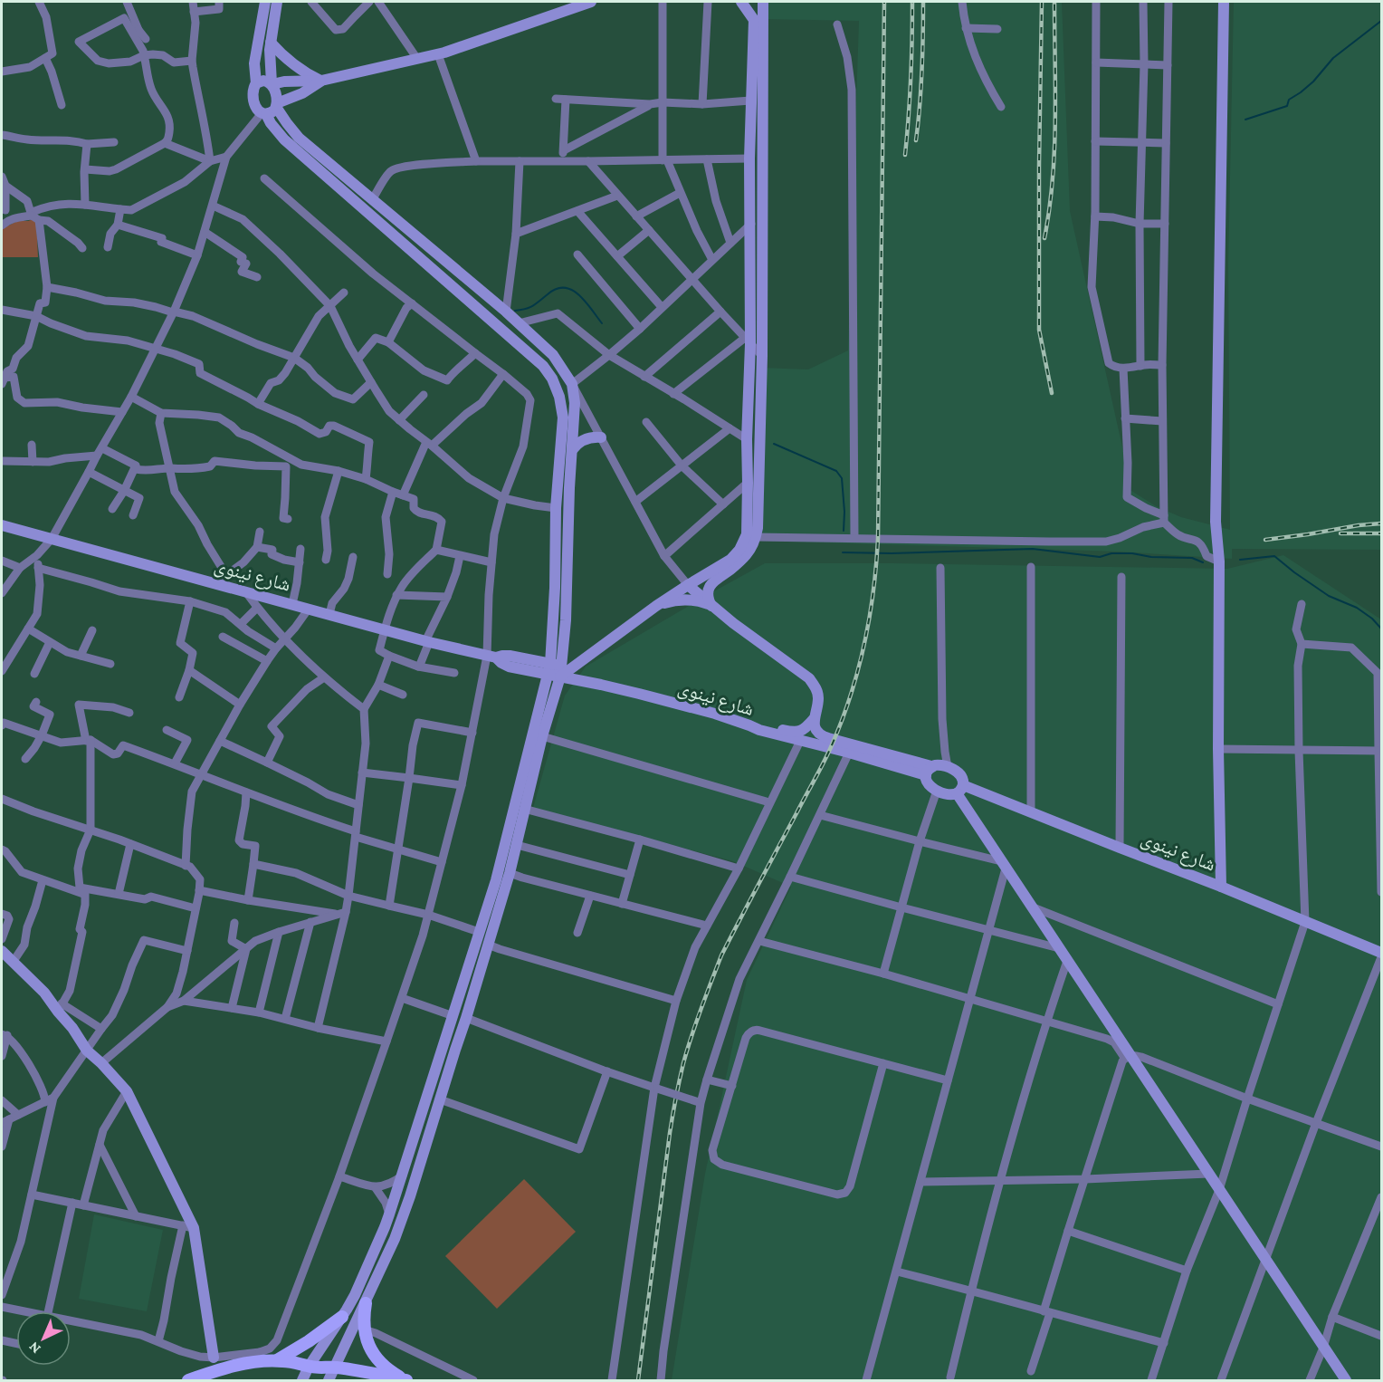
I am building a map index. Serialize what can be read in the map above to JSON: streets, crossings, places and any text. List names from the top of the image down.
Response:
{
  "streets": {
    "main road": ["شارع نينوى"]
  },
  "north": "bottom left"
}
